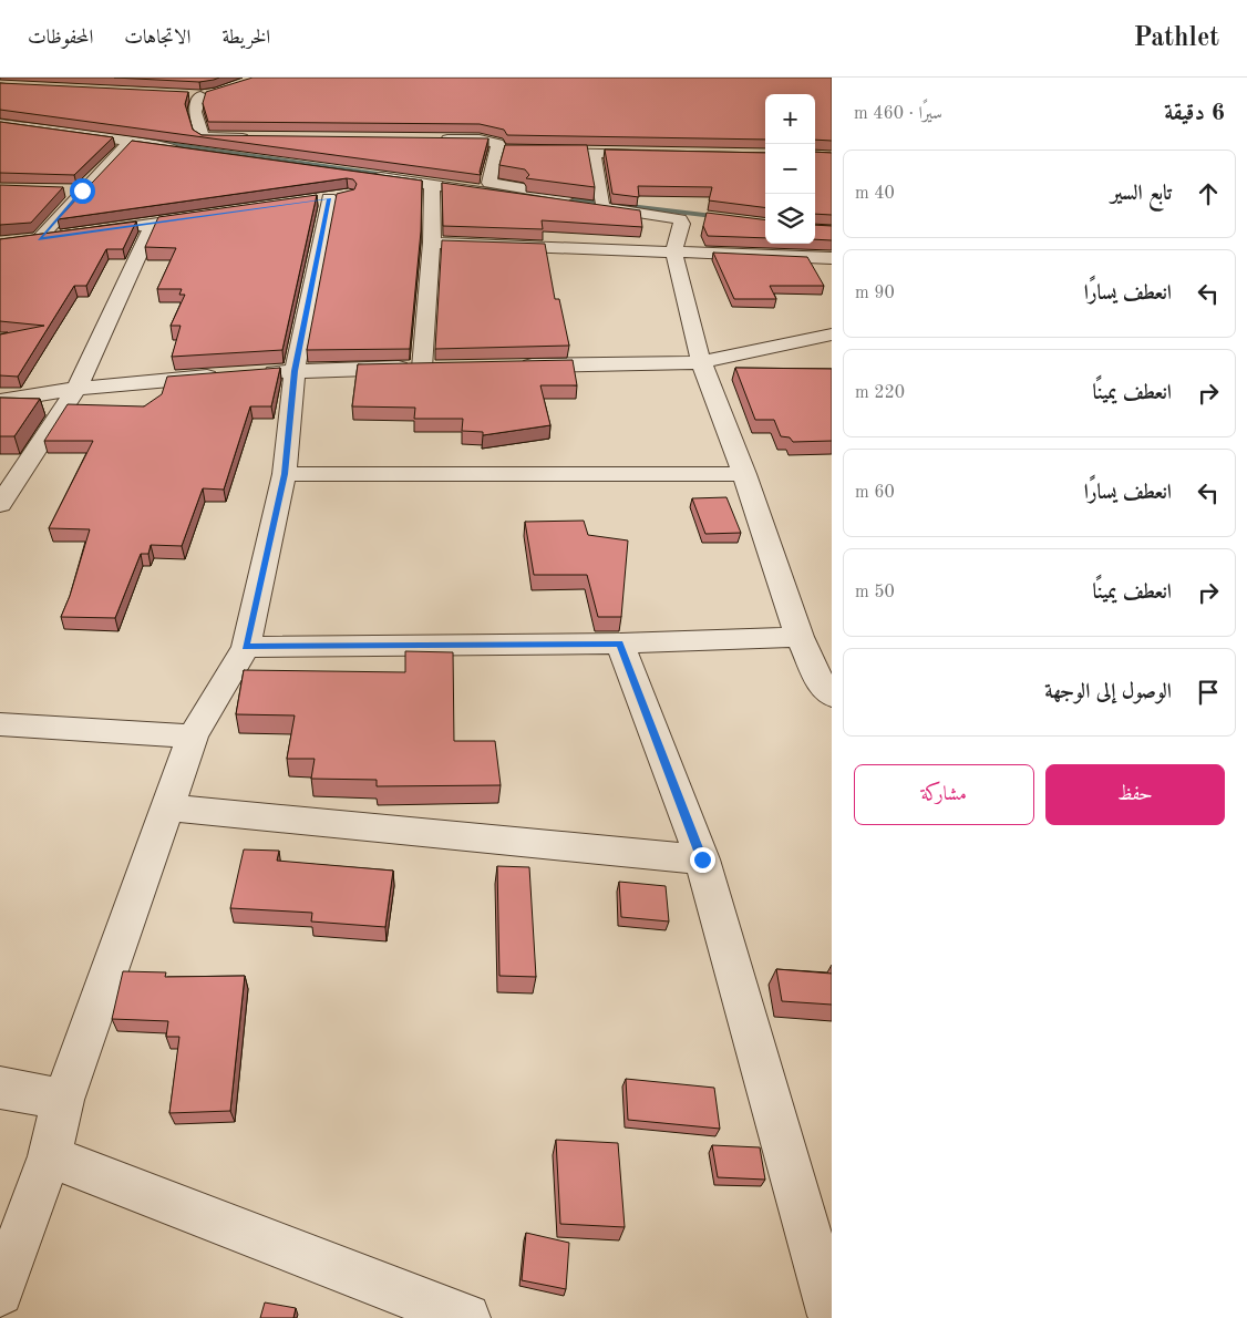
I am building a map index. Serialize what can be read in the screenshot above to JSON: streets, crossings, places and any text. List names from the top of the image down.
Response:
{
  "page": {
    "header": "Pathlet",
    "nav": ["الخريطة", "الاتجاهات", "المحفوظات"],
    "heading": ["6 دقيقة", "سيرًا · 460 m"],
    "map_buttons": ["+", "−"],
    "list": [
      ["تابع السير", "40 m"],
      ["انعطف يسارًا", "90 m"],
      ["انعطف يمينًا", "220 m"],
      ["انعطف يسارًا", "60 m"],
      ["انعطف يمينًا", "50 m"],
      "الوصول إلى الوجهة"
    ],
    "buttons": ["حفظ", "مشاركة"]
  }
}
